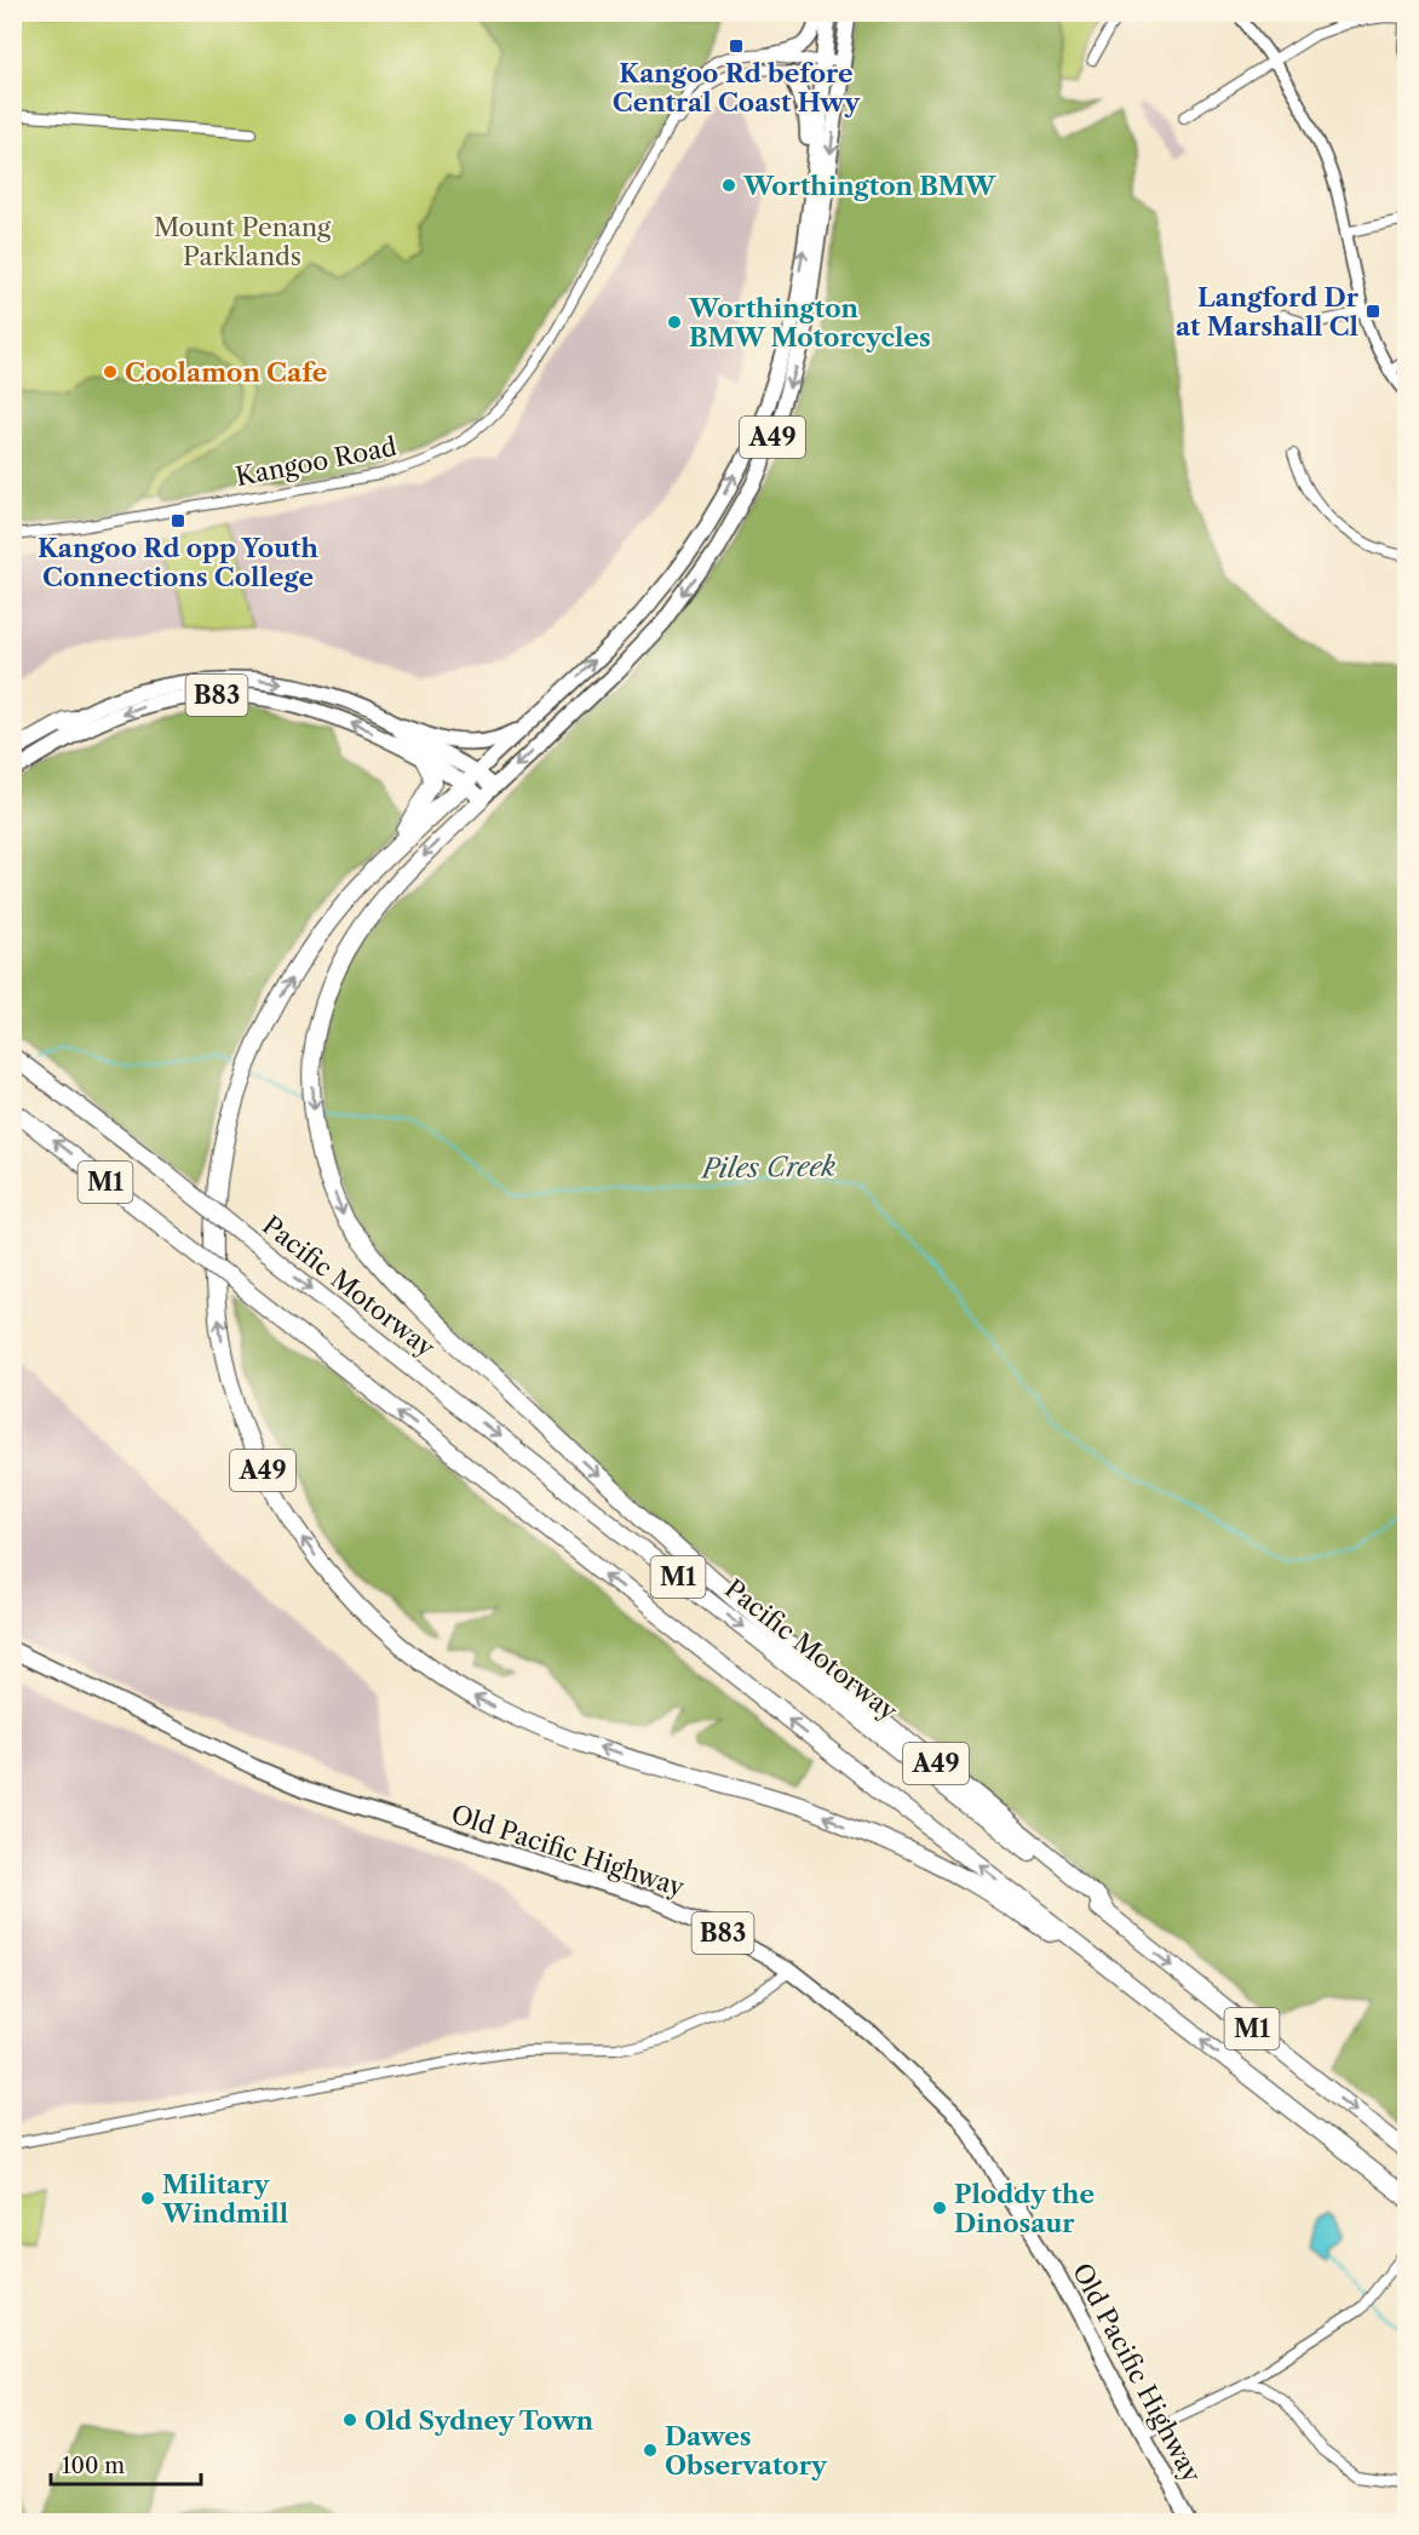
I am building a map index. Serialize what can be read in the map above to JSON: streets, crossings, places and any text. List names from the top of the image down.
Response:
{
  "streets": {
    "highway": ["A49", "M1", "Pacific Motorway"],
    "main road": ["B83", "Old Pacific Highway"],
    "street": ["Kangoo Road"]
  },
  "crossings": [
    ["A49", "Kangoo Road"],
    ["A49", "B83"],
    ["A49", "M1"],
    ["A49", "Pacific Motorway"]
  ],
  "water": ["Piles Creek"],
  "parks": ["Mount Penang Parklands"],
  "places": {
    "transit": ["Kangoo Rd before Central Coast Hwy", "Langford Dr at Marshall Cl", "Kangoo Rd opp Youth Connections College"],
    "other": [
      "Worthington BMW",
      "Worthington BMW Motorcycles",
      "Coolamon Cafe",
      "Military Windmill",
      "Ploddy the Dinosaur",
      "Old Sydney Town",
      "Dawes Observatory"
    ]
  },
  "scale_bar": "100 m"
}
